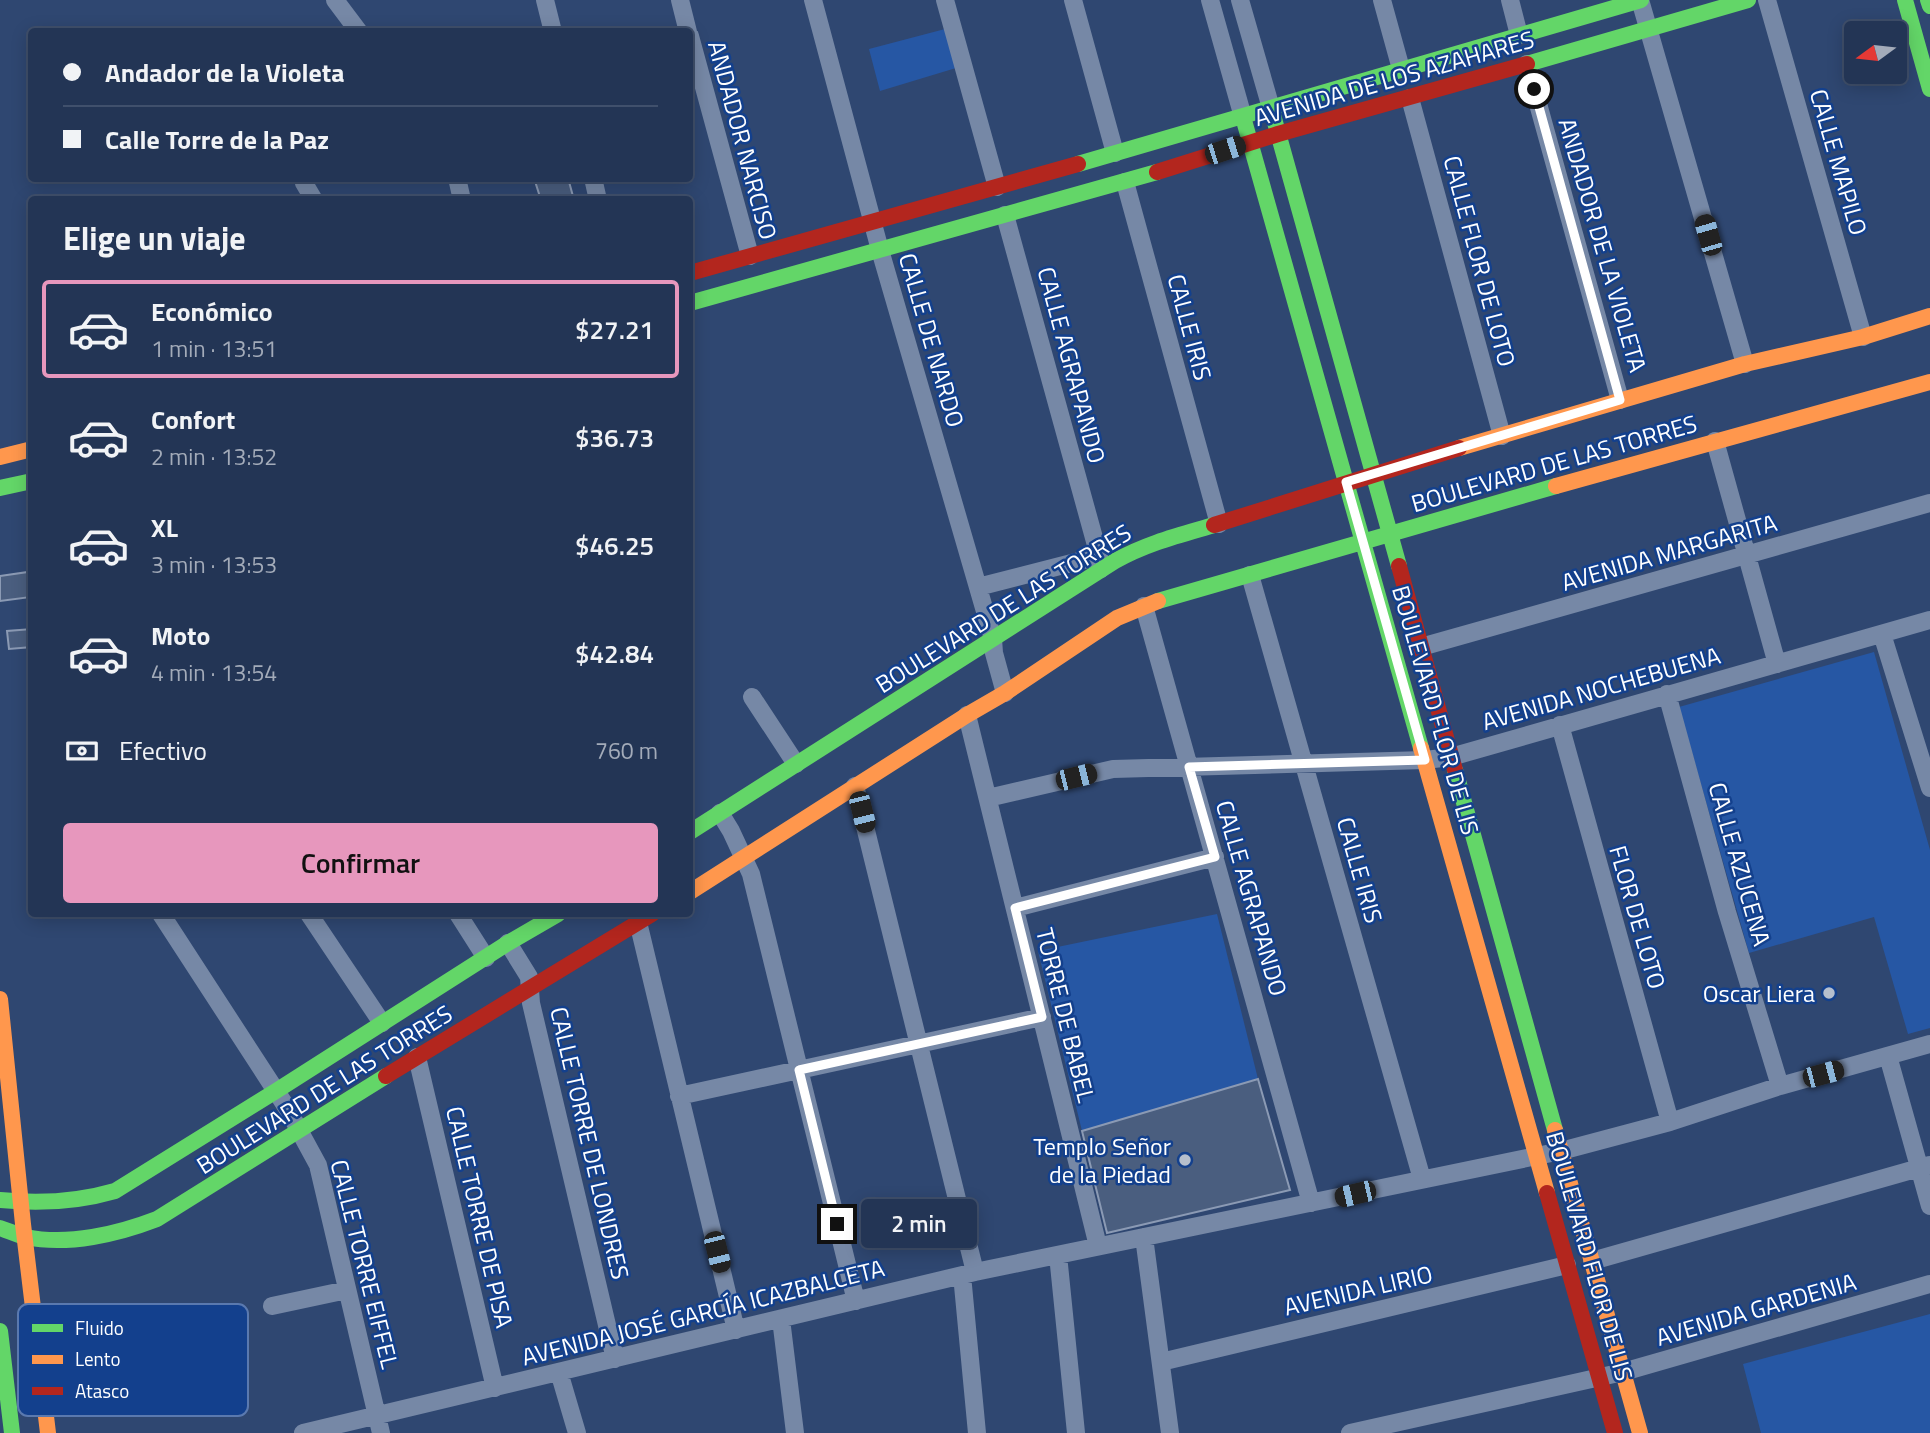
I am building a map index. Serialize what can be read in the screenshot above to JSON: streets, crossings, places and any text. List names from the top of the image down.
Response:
{
  "streets": {
    "street": [
      "AVENIDA DE LOS AZAHARES",
      "ANDADOR NARCISO",
      "CALLE MAPILO",
      "ANDADOR DE LA VIOLETA",
      "CALLE FLOR DE LOTO",
      "CALLE IRIS",
      "CALLE DE NARDO",
      "CALLE AGRAPANDO",
      "BOULEVARD DE LAS TORRES",
      "AVENIDA MARGARITA",
      "AVENIDA NOCHEBUENA",
      "BOULEVARD FLOR DE LIS",
      "CALLE AZUCENA",
      "FLOR DE LOTO",
      "TORRE DE BABEL",
      "CALLE TORRE DE LONDRES",
      "CALLE TORRE DE PISA",
      "CALLE TORRE EIFFEL",
      "AVENIDA LIRIO",
      "AVENIDA GARDENIA",
      "AVENIDA JOSÉ GARCÍA ICAZBALCETA"
    ]
  },
  "crossings": [
    ["AVENIDA DE LOS AZAHARES", "ANDADOR NARCISO"],
    ["AVENIDA DE LOS AZAHARES", "ANDADOR DE LA VIOLETA"],
    ["AVENIDA DE LOS AZAHARES", "CALLE FLOR DE LOTO"],
    ["AVENIDA DE LOS AZAHARES", "CALLE IRIS"],
    ["AVENIDA DE LOS AZAHARES", "CALLE DE NARDO"],
    ["AVENIDA DE LOS AZAHARES", "CALLE AGRAPANDO"],
    ["AVENIDA DE LOS AZAHARES", "BOULEVARD FLOR DE LIS"],
    ["CALLE MAPILO", "BOULEVARD DE LAS TORRES"],
    ["ANDADOR DE LA VIOLETA", "BOULEVARD DE LAS TORRES"],
    ["CALLE FLOR DE LOTO", "BOULEVARD DE LAS TORRES"],
    ["CALLE IRIS", "BOULEVARD DE LAS TORRES"],
    ["CALLE IRIS", "AVENIDA NOCHEBUENA"],
    ["CALLE IRIS", "AVENIDA JOSÉ GARCÍA ICAZBALCETA"],
    ["CALLE DE NARDO", "BOULEVARD DE LAS TORRES"],
    ["CALLE AGRAPANDO", "BOULEVARD DE LAS TORRES"],
    ["CALLE AGRAPANDO", "AVENIDA NOCHEBUENA"],
    ["CALLE AGRAPANDO", "AVENIDA JOSÉ GARCÍA ICAZBALCETA"],
    ["BOULEVARD DE LAS TORRES", "BOULEVARD FLOR DE LIS"],
    ["BOULEVARD DE LAS TORRES", "TORRE DE BABEL"],
    ["BOULEVARD DE LAS TORRES", "CALLE TORRE DE LONDRES"],
    ["BOULEVARD DE LAS TORRES", "CALLE TORRE DE PISA"],
    ["BOULEVARD DE LAS TORRES", "CALLE TORRE EIFFEL"],
    ["AVENIDA MARGARITA", "BOULEVARD FLOR DE LIS"],
    ["AVENIDA NOCHEBUENA", "BOULEVARD FLOR DE LIS"],
    ["AVENIDA NOCHEBUENA", "CALLE AZUCENA"],
    ["AVENIDA NOCHEBUENA", "FLOR DE LOTO"],
    ["AVENIDA NOCHEBUENA", "TORRE DE BABEL"],
    ["BOULEVARD FLOR DE LIS", "AVENIDA LIRIO"],
    ["BOULEVARD FLOR DE LIS", "AVENIDA GARDENIA"],
    ["BOULEVARD FLOR DE LIS", "AVENIDA JOSÉ GARCÍA ICAZBALCETA"],
    ["CALLE AZUCENA", "AVENIDA JOSÉ GARCÍA ICAZBALCETA"],
    ["FLOR DE LOTO", "AVENIDA JOSÉ GARCÍA ICAZBALCETA"],
    ["TORRE DE BABEL", "AVENIDA JOSÉ GARCÍA ICAZBALCETA"],
    ["CALLE TORRE DE LONDRES", "AVENIDA JOSÉ GARCÍA ICAZBALCETA"],
    ["CALLE TORRE DE PISA", "AVENIDA JOSÉ GARCÍA ICAZBALCETA"],
    ["CALLE TORRE EIFFEL", "AVENIDA JOSÉ GARCÍA ICAZBALCETA"]
  ],
  "places": ["Oscar Liera", "Templo Señor de la Piedad"],
  "legend": ["Fluido", "Lento", "Atasco"],
  "north": "left",
  "page": {
    "banner": ["Andador de la Violeta", "Calle Torre de la Paz"],
    "heading": "Elige un viaje",
    "list": [
      {
        "name": "Económico",
        "note": "1 min · 13:51",
        "value": "$27.21"
      },
      {
        "name": "Confort",
        "note": "2 min · 13:52",
        "value": "$36.73"
      },
      {
        "name": "XL",
        "note": "3 min · 13:53",
        "value": "$46.25"
      },
      {
        "name": "Moto",
        "note": "4 min · 13:54",
        "value": "$42.84"
      }
    ],
    "pay": ["Efectivo", "760 m"],
    "buttons": "Confirmar",
    "bubble": "2 min"
  }
}
